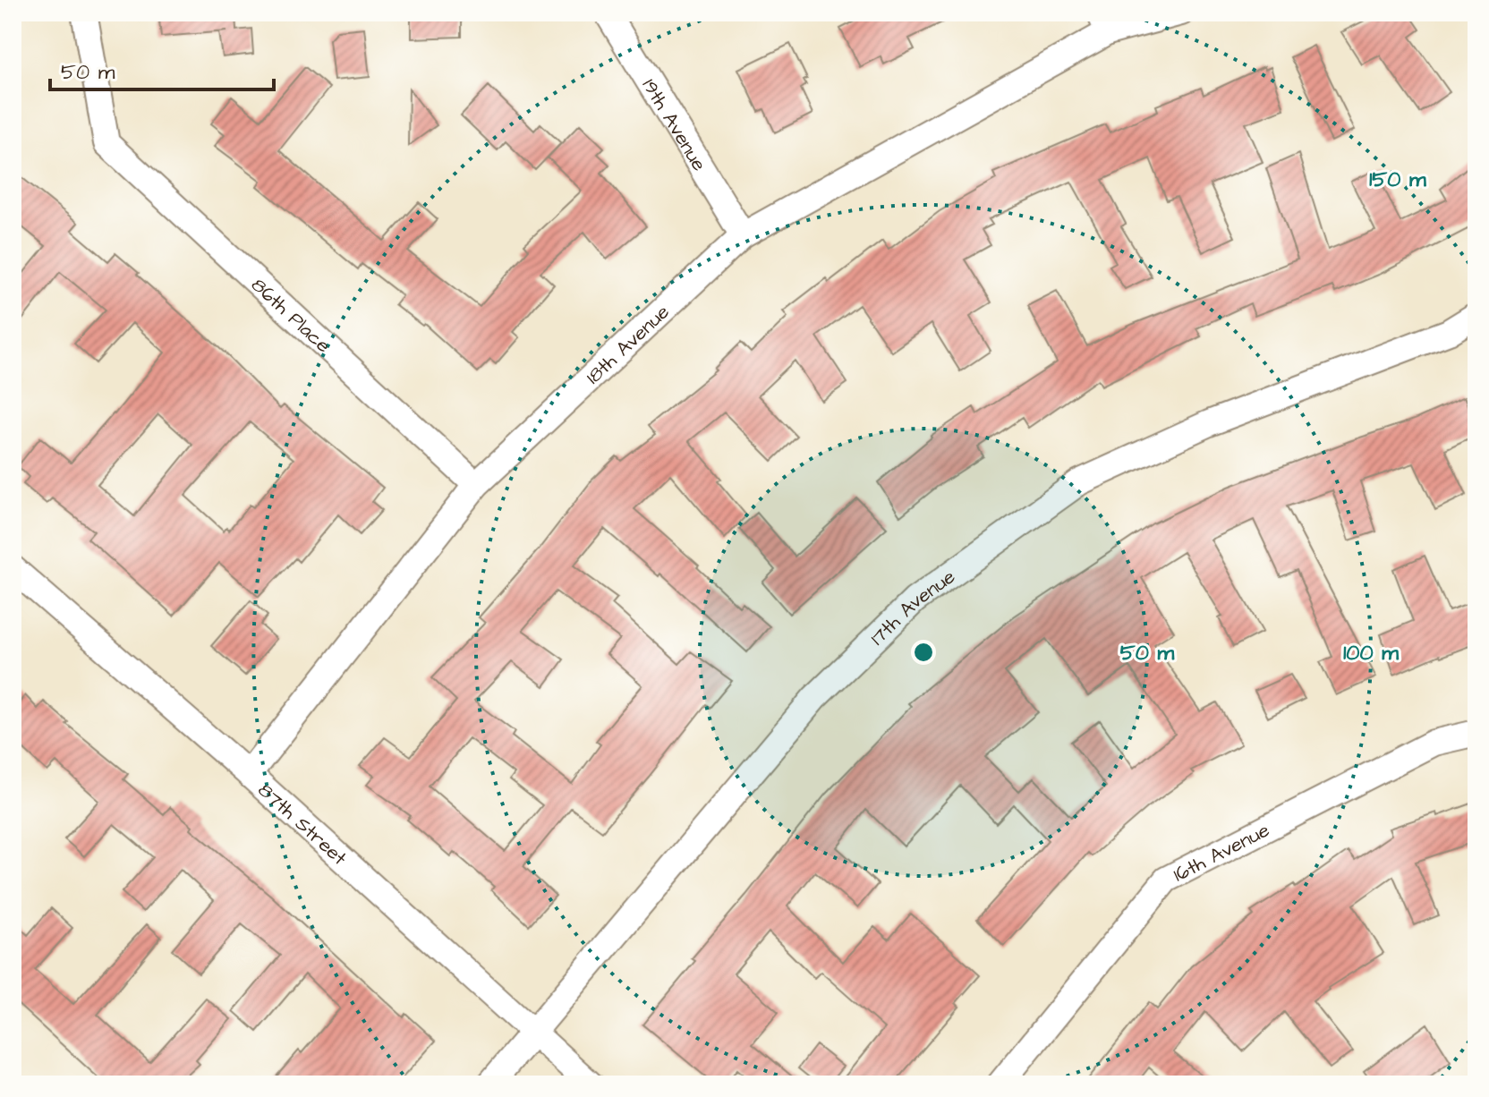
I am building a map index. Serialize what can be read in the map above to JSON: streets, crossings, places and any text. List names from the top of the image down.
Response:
{
  "streets": {
    "street": [
      "19th Avenue",
      "86th Place",
      "18th Avenue",
      "17th Avenue",
      "87th Street",
      "16th Avenue"
    ]
  },
  "crossings": [
    ["19th Avenue", "18th Avenue"],
    ["86th Place", "18th Avenue"],
    ["18th Avenue", "87th Street"],
    ["17th Avenue", "87th Street"]
  ],
  "scale_bar": "50 m",
  "rings": ["150 m", "50 m", "100 m"]
}
